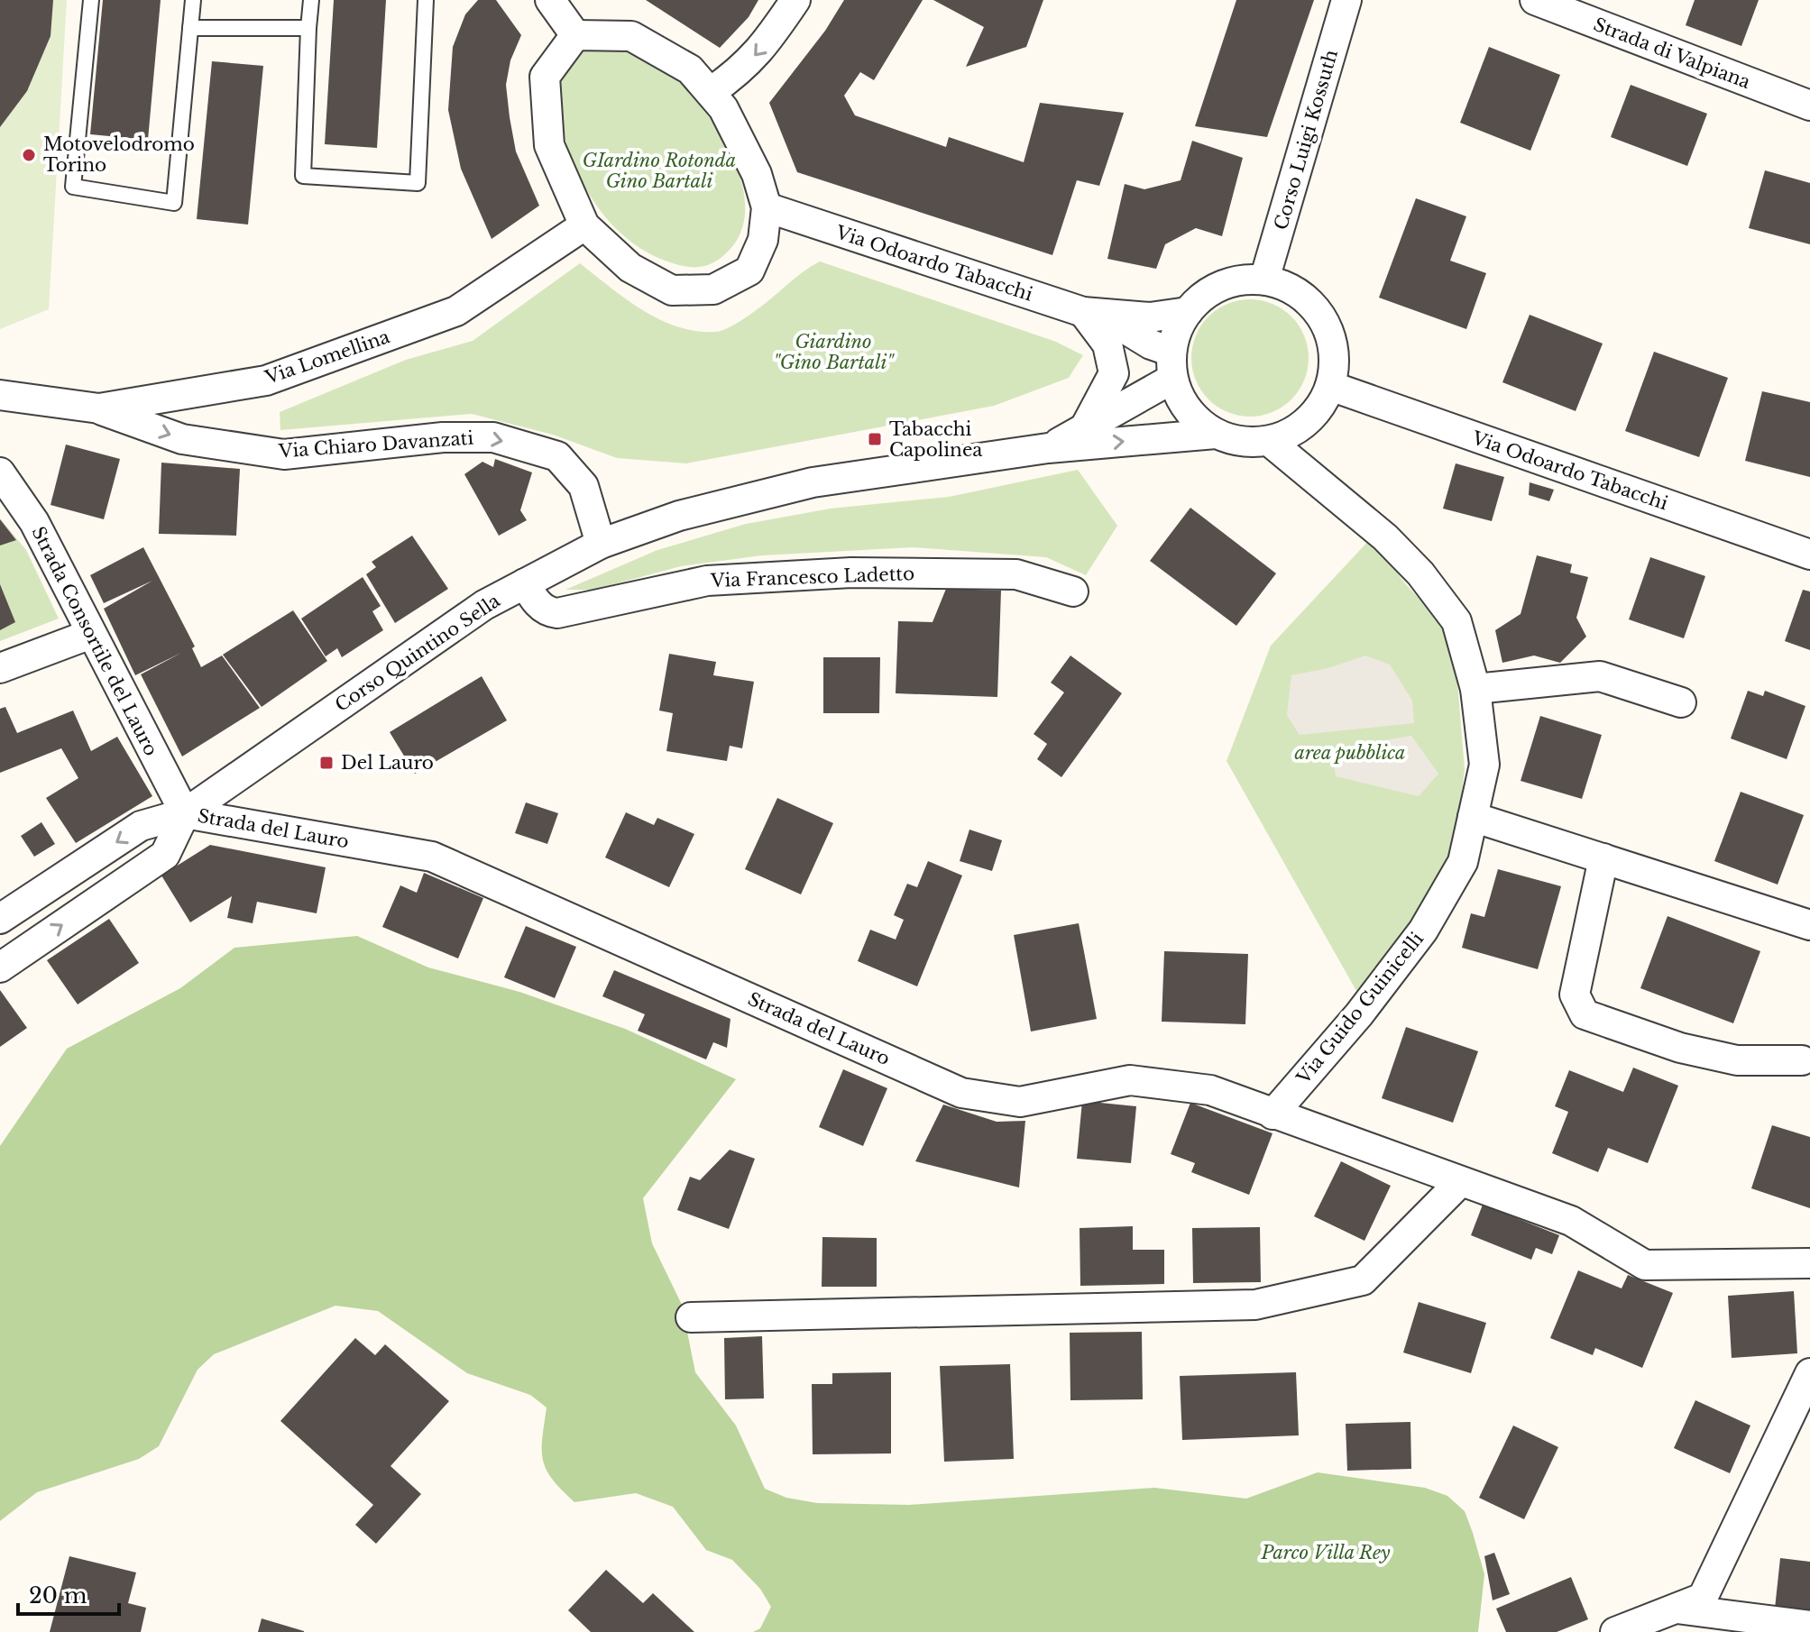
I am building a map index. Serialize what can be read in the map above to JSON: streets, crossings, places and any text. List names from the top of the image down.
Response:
{
  "streets": {
    "street": [
      "Strada di Valpiana",
      "Corso Luigi Kossuth",
      "Via Odoardo Tabacchi",
      "Via Lomellina",
      "Via Chiaro Davanzati",
      "Via Francesco Ladetto",
      "Strada Consortile del Lauro",
      "Corso Quintino Sella",
      "Strada del Lauro",
      "Via Guido Guinicelli"
    ]
  },
  "crossings": [
    ["Corso Luigi Kossuth", "Via Odoardo Tabacchi"],
    ["Corso Luigi Kossuth", "Corso Quintino Sella"],
    ["Corso Luigi Kossuth", "Via Guido Guinicelli"],
    ["Via Odoardo Tabacchi", "Via Lomellina"],
    ["Via Odoardo Tabacchi", "Corso Quintino Sella"],
    ["Via Odoardo Tabacchi", "Via Guido Guinicelli"],
    ["Via Lomellina", "Via Chiaro Davanzati"],
    ["Via Chiaro Davanzati", "Corso Quintino Sella"],
    ["Via Francesco Ladetto", "Corso Quintino Sella"],
    ["Strada Consortile del Lauro", "Corso Quintino Sella"],
    ["Strada Consortile del Lauro", "Strada del Lauro"],
    ["Corso Quintino Sella", "Strada del Lauro"],
    ["Corso Quintino Sella", "Via Guido Guinicelli"],
    ["Strada del Lauro", "Via Guido Guinicelli"]
  ],
  "one_way": ["Via Chiaro Davanzati"],
  "parks": [
    "GIardino Rotonda Gino Bartali",
    "Giardino \"Gino Bartali\"",
    "area pubblica",
    "Parco Villa Rey"
  ],
  "places": {
    "other": ["Motovelodromo Torino"],
    "transit": ["Tabacchi Capolinea", "Del Lauro"]
  },
  "scale_bar": "20 m"
}
